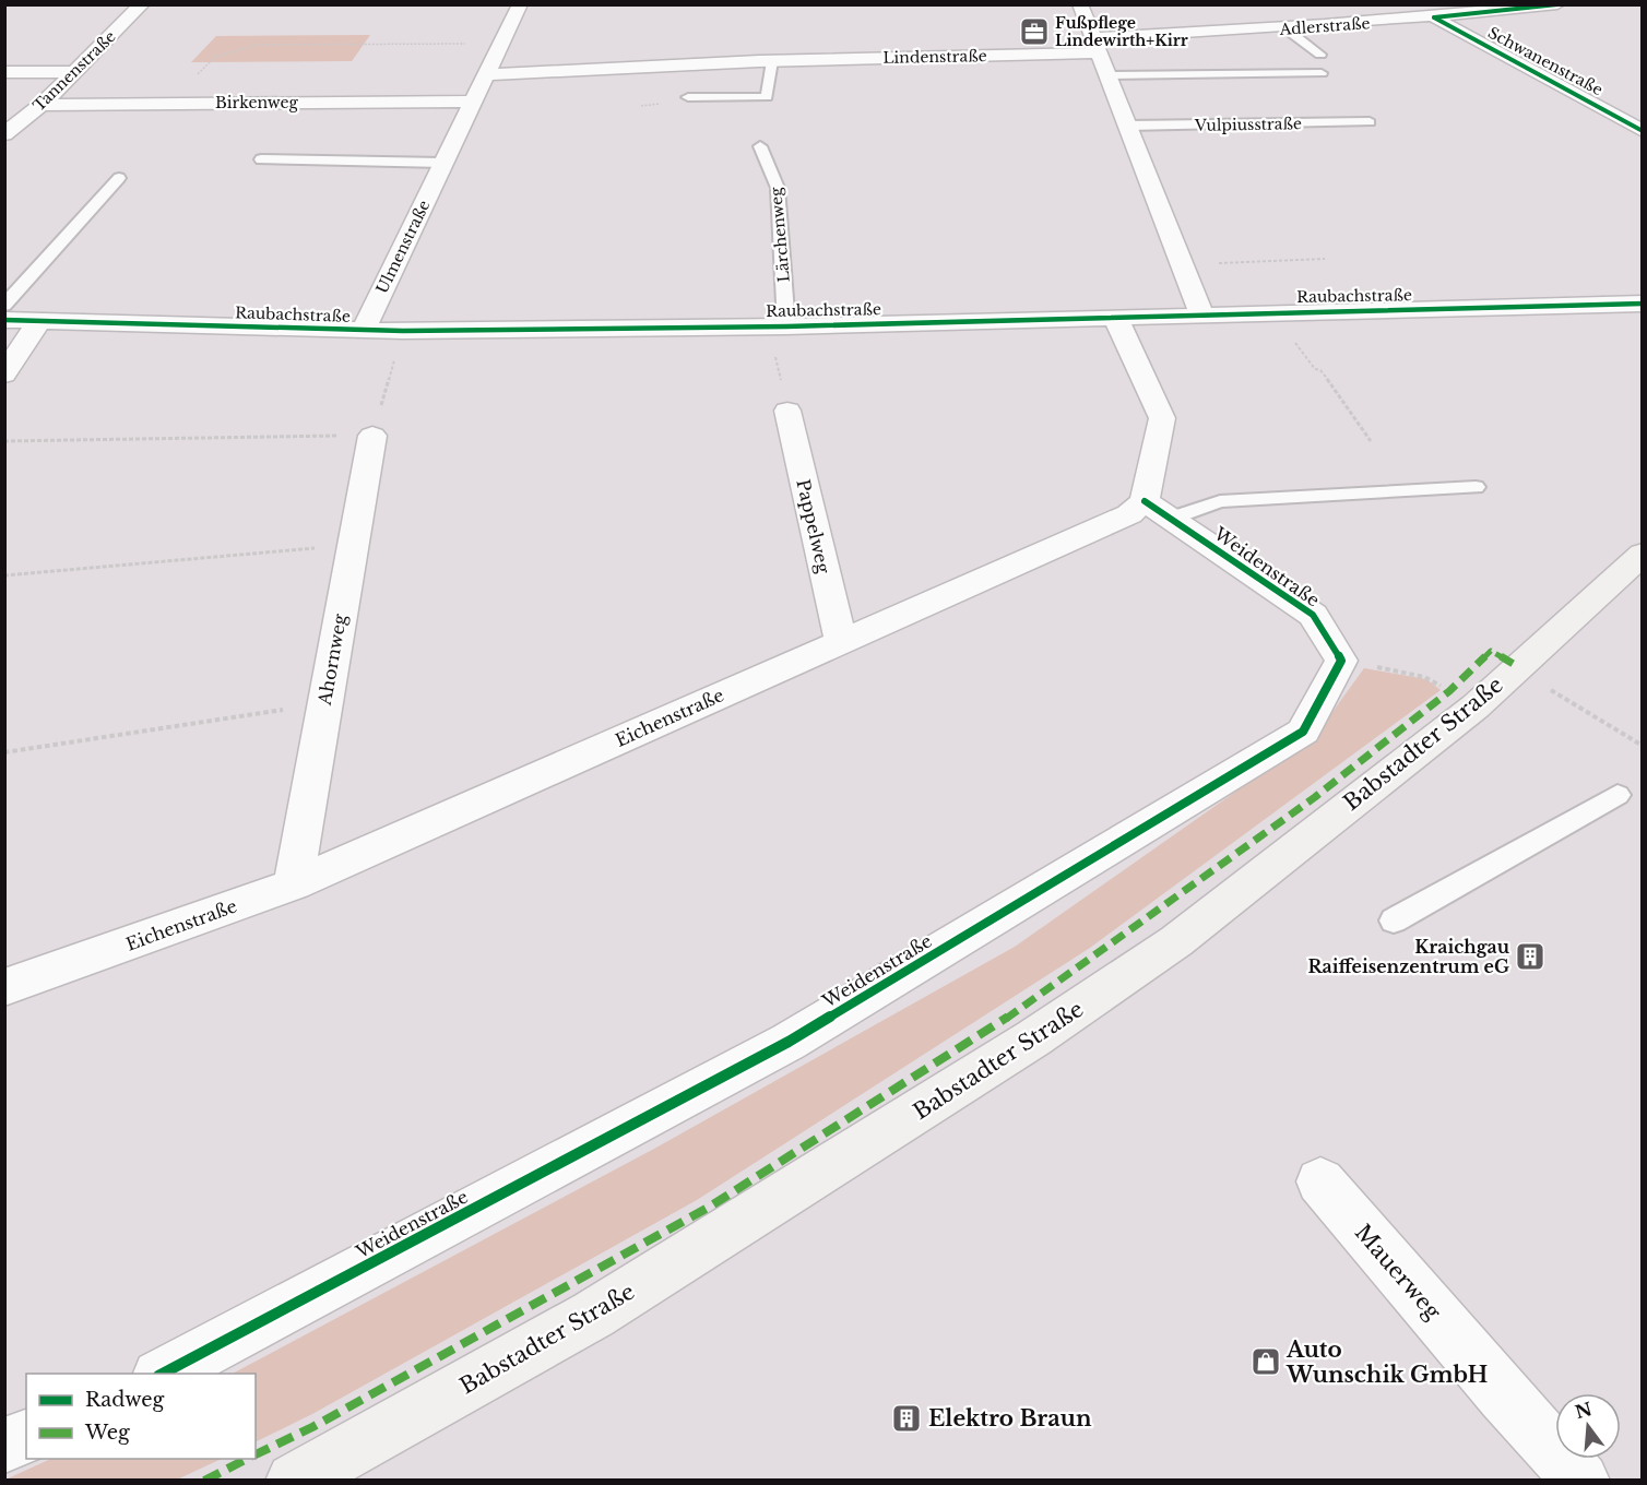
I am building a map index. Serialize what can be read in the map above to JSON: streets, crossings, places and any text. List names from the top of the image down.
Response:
{
  "streets": {
    "street": [
      "Adlerstraße",
      "Lindenstraße",
      "Schwanenstraße",
      "Tannenstraße",
      "Birkenweg",
      "Ulmenstraße",
      "Raubachstraße",
      "Pappelweg",
      "Weidenstraße",
      "Ahornweg",
      "Eichenstraße",
      "Babstadter Straße",
      "Mauerweg"
    ],
    "lane": ["Vulpiusstraße", "Lärchenweg"]
  },
  "crossings": [
    ["Adlerstraße", "Lindenstraße"],
    ["Adlerstraße", "Schwanenstraße"],
    ["Lindenstraße", "Ulmenstraße"],
    ["Tannenstraße", "Birkenweg"],
    ["Birkenweg", "Ulmenstraße"],
    ["Lärchenweg", "Raubachstraße"],
    ["Ulmenstraße", "Raubachstraße"],
    ["Pappelweg", "Eichenstraße"],
    ["Weidenstraße", "Eichenstraße"],
    ["Ahornweg", "Eichenstraße"]
  ],
  "places": {
    "office": ["Fußpflege Lindewirth+Kirr"],
    "building": ["Kraichgau Raiffeisenzentrum eG", "Elektro Braun"],
    "shop": ["Auto Wunschik GmbH"]
  },
  "legend": ["Radweg", "Weg"],
  "north": "top"
}
